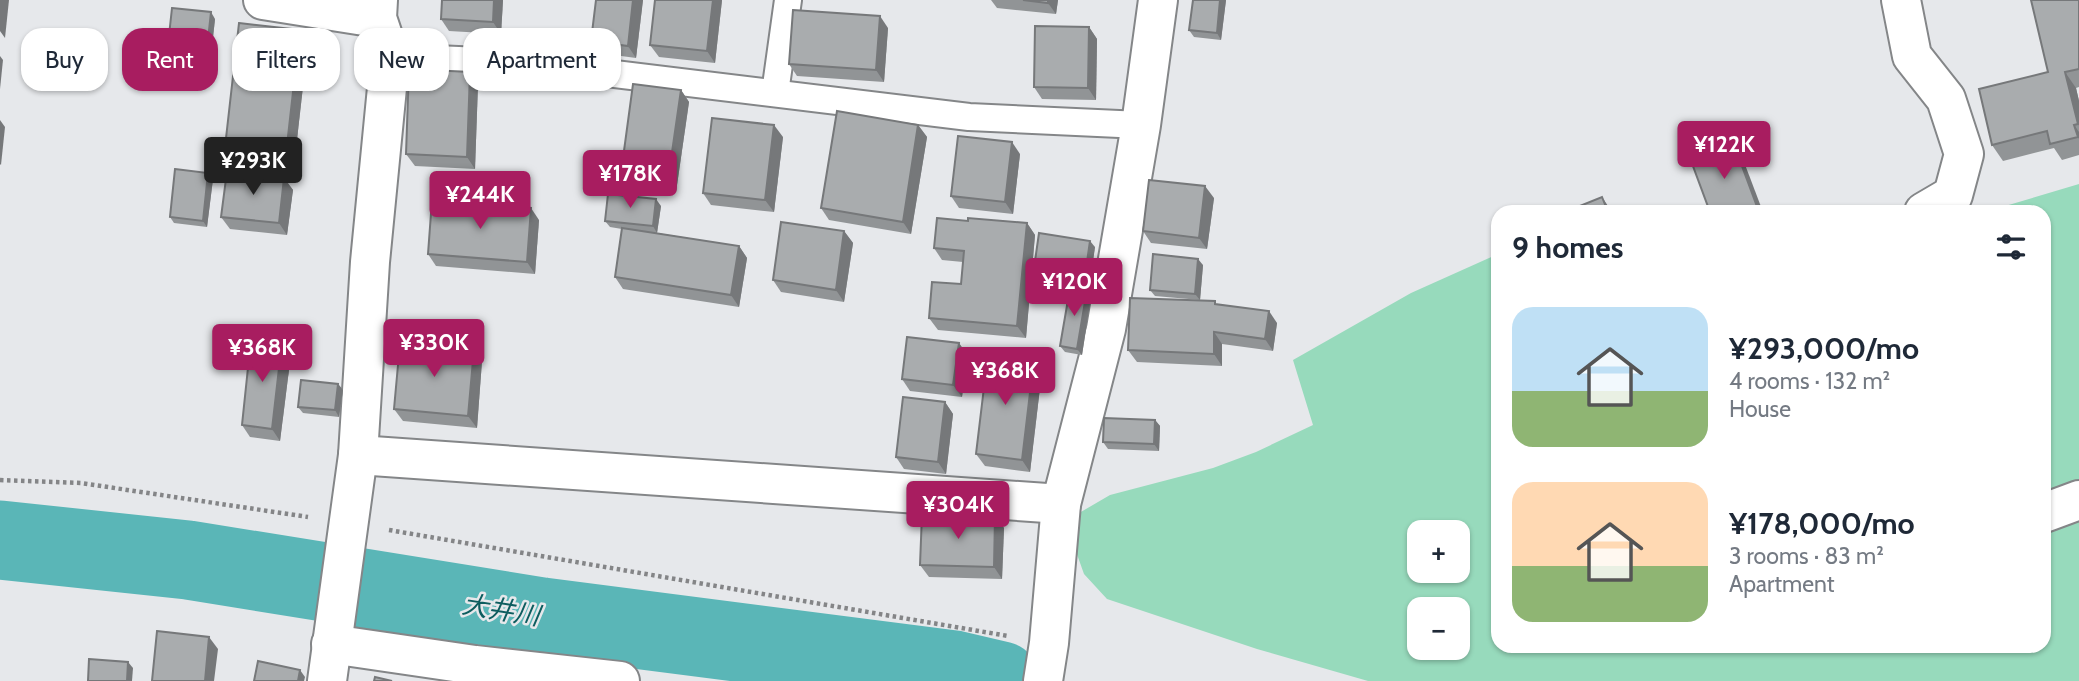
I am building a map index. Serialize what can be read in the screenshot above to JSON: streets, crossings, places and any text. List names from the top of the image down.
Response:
{
  "water": ["大井川"],
  "page": {
    "chip": [
      "Buy",
      "Rent",
      "Filters",
      "New",
      "Apartment"
    ],
    "price": [
      "¥122K",
      "¥293K",
      "¥178K",
      "¥244K",
      "¥120K",
      "¥330K",
      "¥368K",
      "¥368K",
      "¥304K"
    ],
    "heading": "9 homes",
    "list": [
      {
        "name": "¥293,000/mo",
        "note": "4 rooms · 132 m² · House"
      },
      {
        "name": "¥178,000/mo",
        "note": "3 rooms · 83 m² · Apartment"
      }
    ],
    "map_buttons": ["+", "−"]
  }
}
